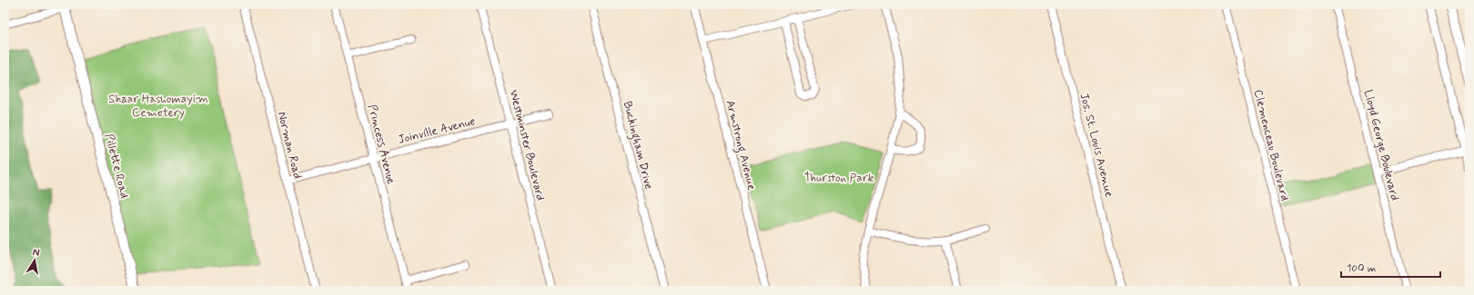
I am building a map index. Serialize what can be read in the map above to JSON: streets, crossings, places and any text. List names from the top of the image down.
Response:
{
  "streets": {
    "street": [
      "Joinville Avenue",
      "Princess Avenue",
      "Norman Road",
      "Westminster Boulevard",
      "Buckingham Drive",
      "Armstrong Avenue",
      "Jos. St. Louis Avenue",
      "Clemenceau Boulevard",
      "Lloyd George Boulevard",
      "Pillette Road"
    ]
  },
  "crossings": [
    ["Joinville Avenue", "Princess Avenue"],
    ["Joinville Avenue", "Norman Road"],
    ["Joinville Avenue", "Westminster Boulevard"]
  ],
  "parks": ["Shaar Hashomayim Cemetery", "Thurston Park"],
  "scale_bar": "100 m",
  "north": "top"
}
